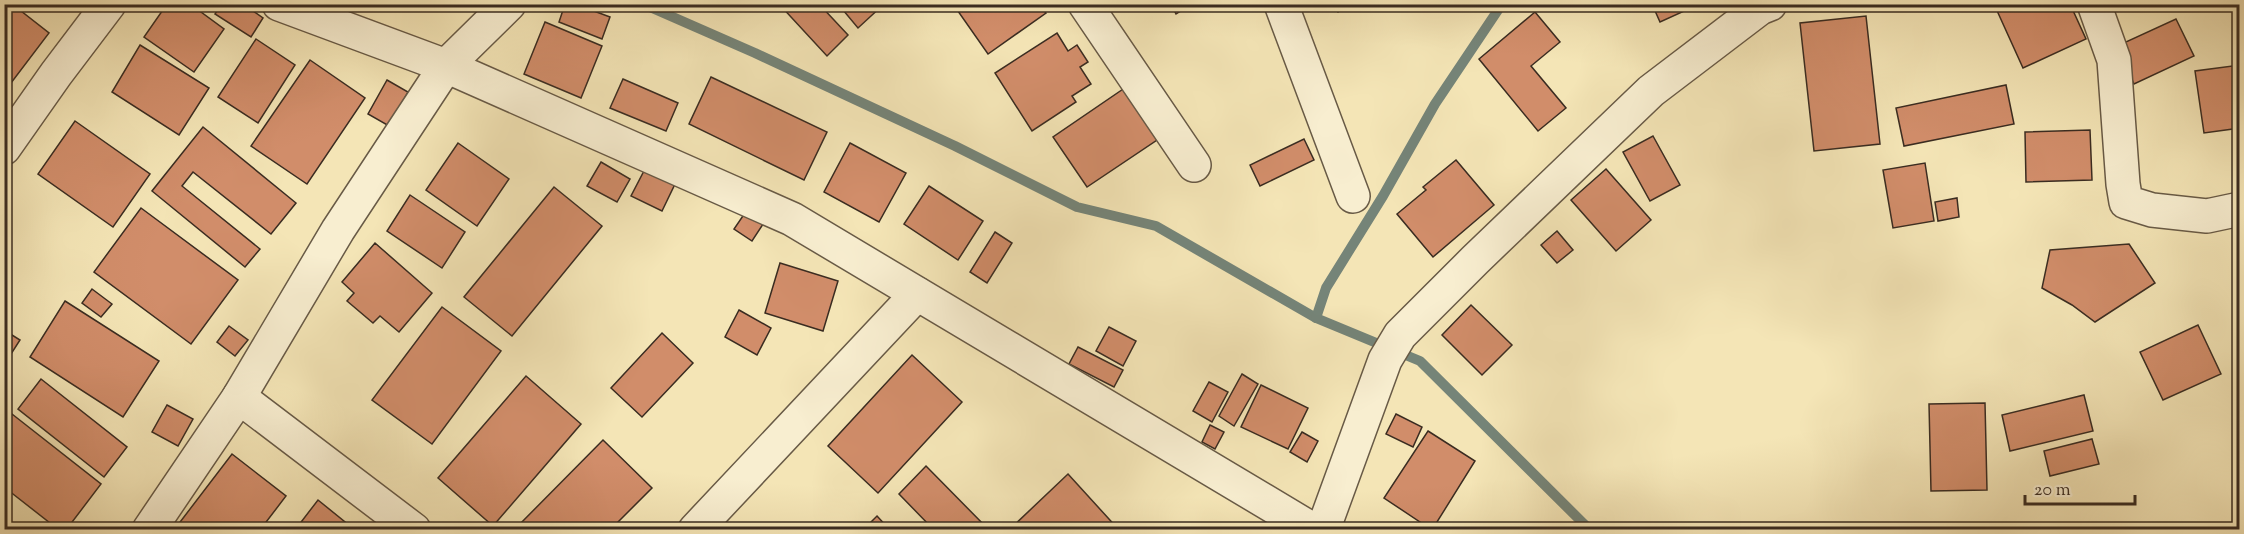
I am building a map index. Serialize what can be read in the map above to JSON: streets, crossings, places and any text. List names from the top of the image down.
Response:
{
  "scale_bar": "20 m"
}
